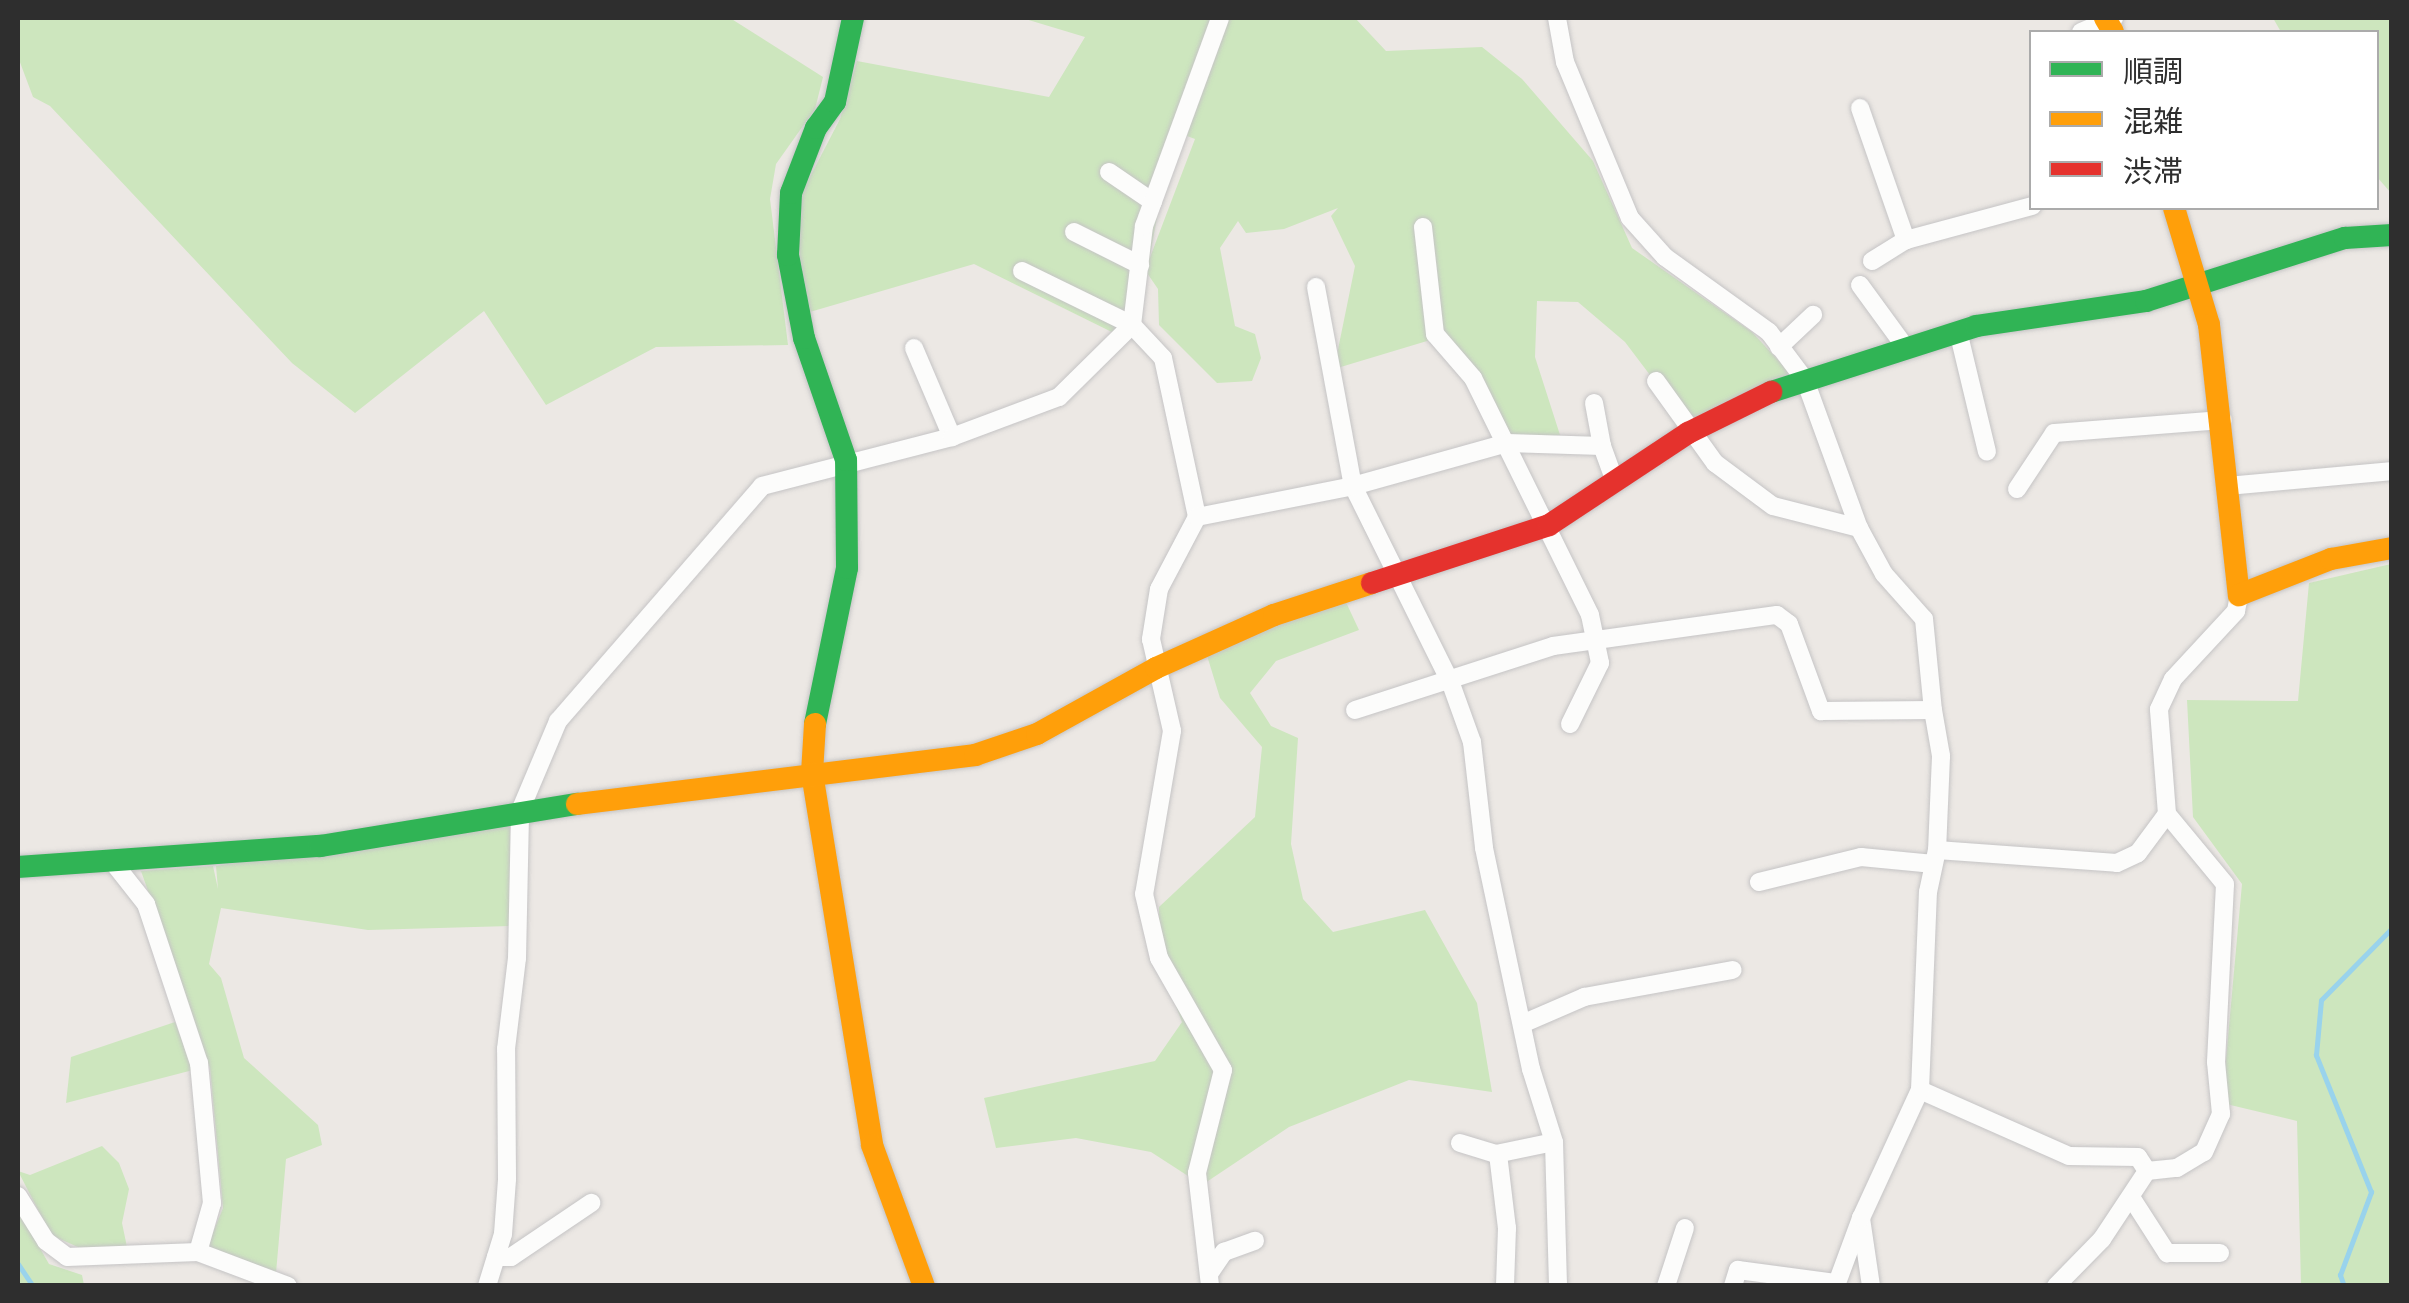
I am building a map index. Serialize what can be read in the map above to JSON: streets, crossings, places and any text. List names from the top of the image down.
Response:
{
  "legend": ["順調", "混雑", "渋滞"]
}
